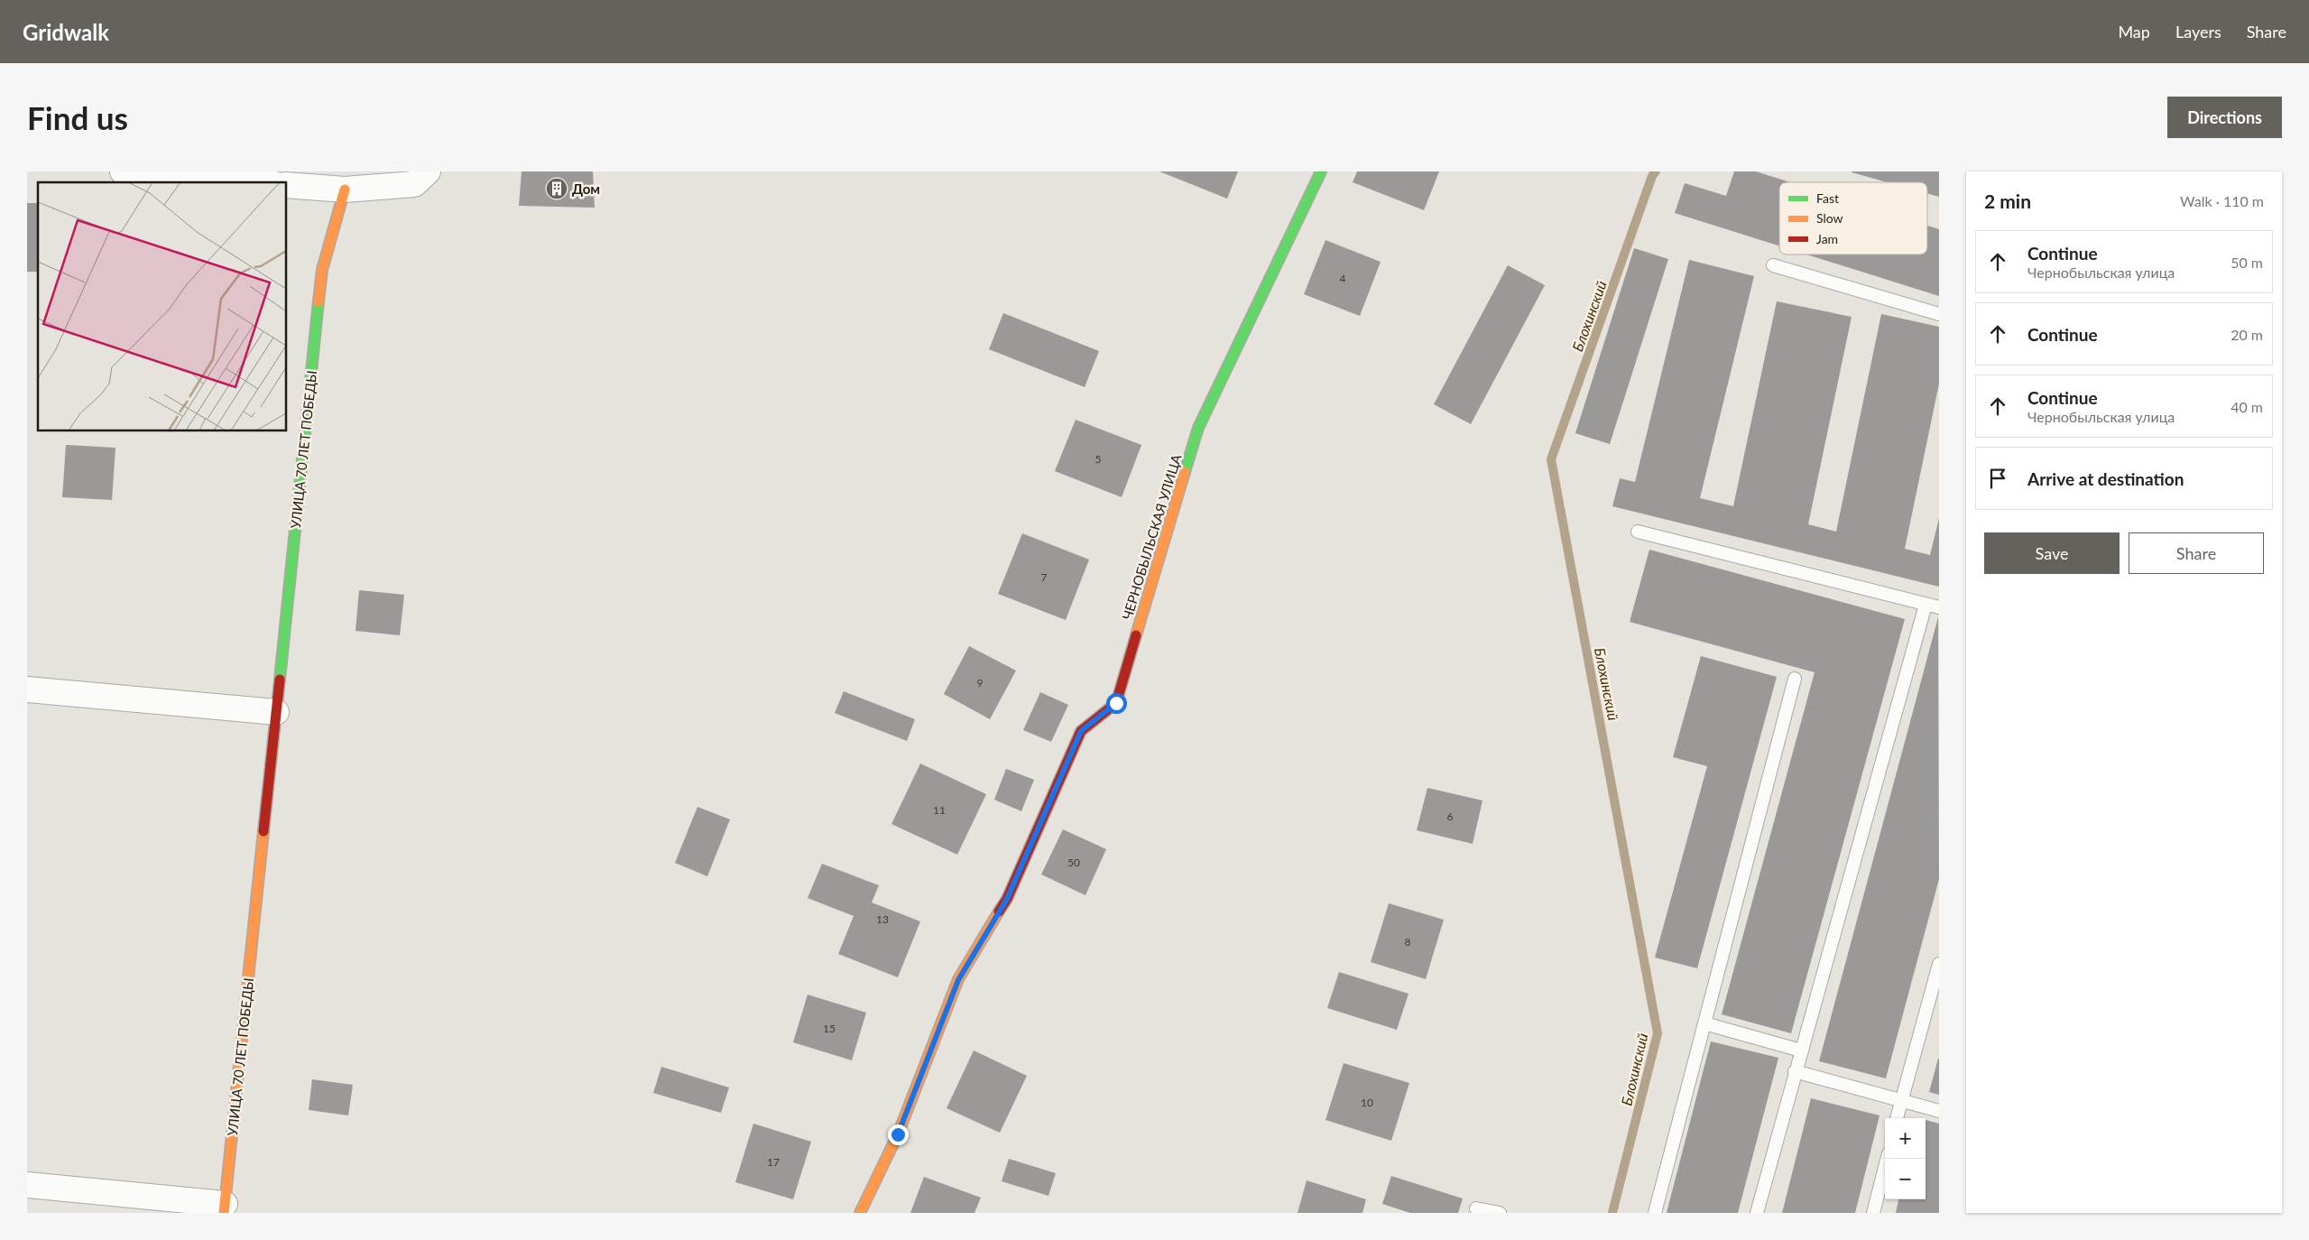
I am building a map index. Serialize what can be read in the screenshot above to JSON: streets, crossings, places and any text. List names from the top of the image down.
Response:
{
  "streets": {
    "street": ["УЛИЦА 70 ЛЕТ ПОБЕДЫ", "ЧЕРНОБЫЛЬСКАЯ УЛИЦА"]
  },
  "water": ["Блохинский"],
  "places": {
    "building": ["Дом"]
  },
  "house_numbers": [
    "4",
    "5",
    "7",
    "9",
    "11",
    "6",
    "50",
    "13",
    "8",
    "15",
    "10",
    "17"
  ],
  "legend": ["Fast", "Slow", "Jam"],
  "page": {
    "header": "Gridwalk",
    "nav": ["Map", "Layers", "Share"],
    "buttons": [
      "Directions",
      ["Save", "Share"]
    ],
    "title": "Find us",
    "heading": ["2 min", "Walk · 110 m"],
    "list": [
      ["Continue", "Чернобыльская улица", "50 m"],
      ["Continue", "20 m"],
      ["Continue", "Чернобыльская улица", "40 m"],
      "Arrive at destination"
    ],
    "map_buttons": ["+", "−"]
  }
}
